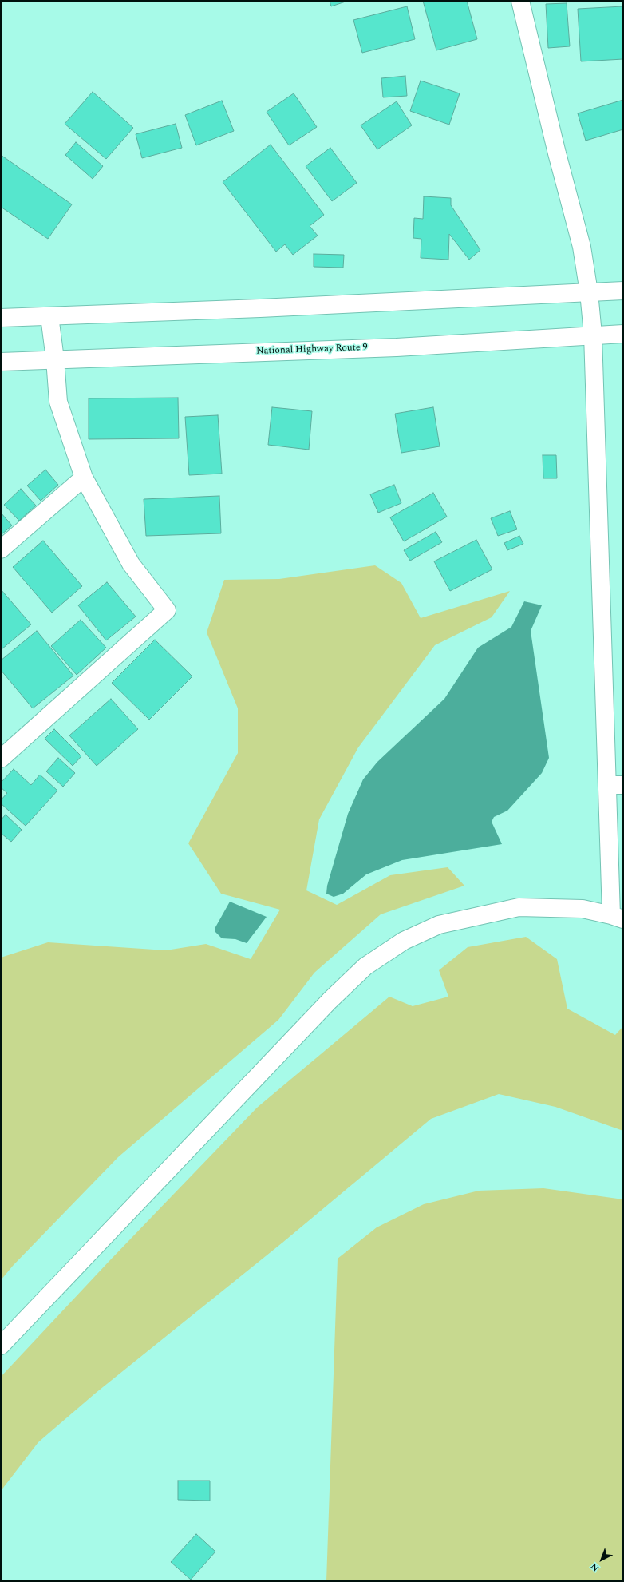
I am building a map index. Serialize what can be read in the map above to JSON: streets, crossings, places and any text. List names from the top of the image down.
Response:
{
  "streets": {
    "main road": ["National Highway Route 9"]
  },
  "north": "bottom left"
}
